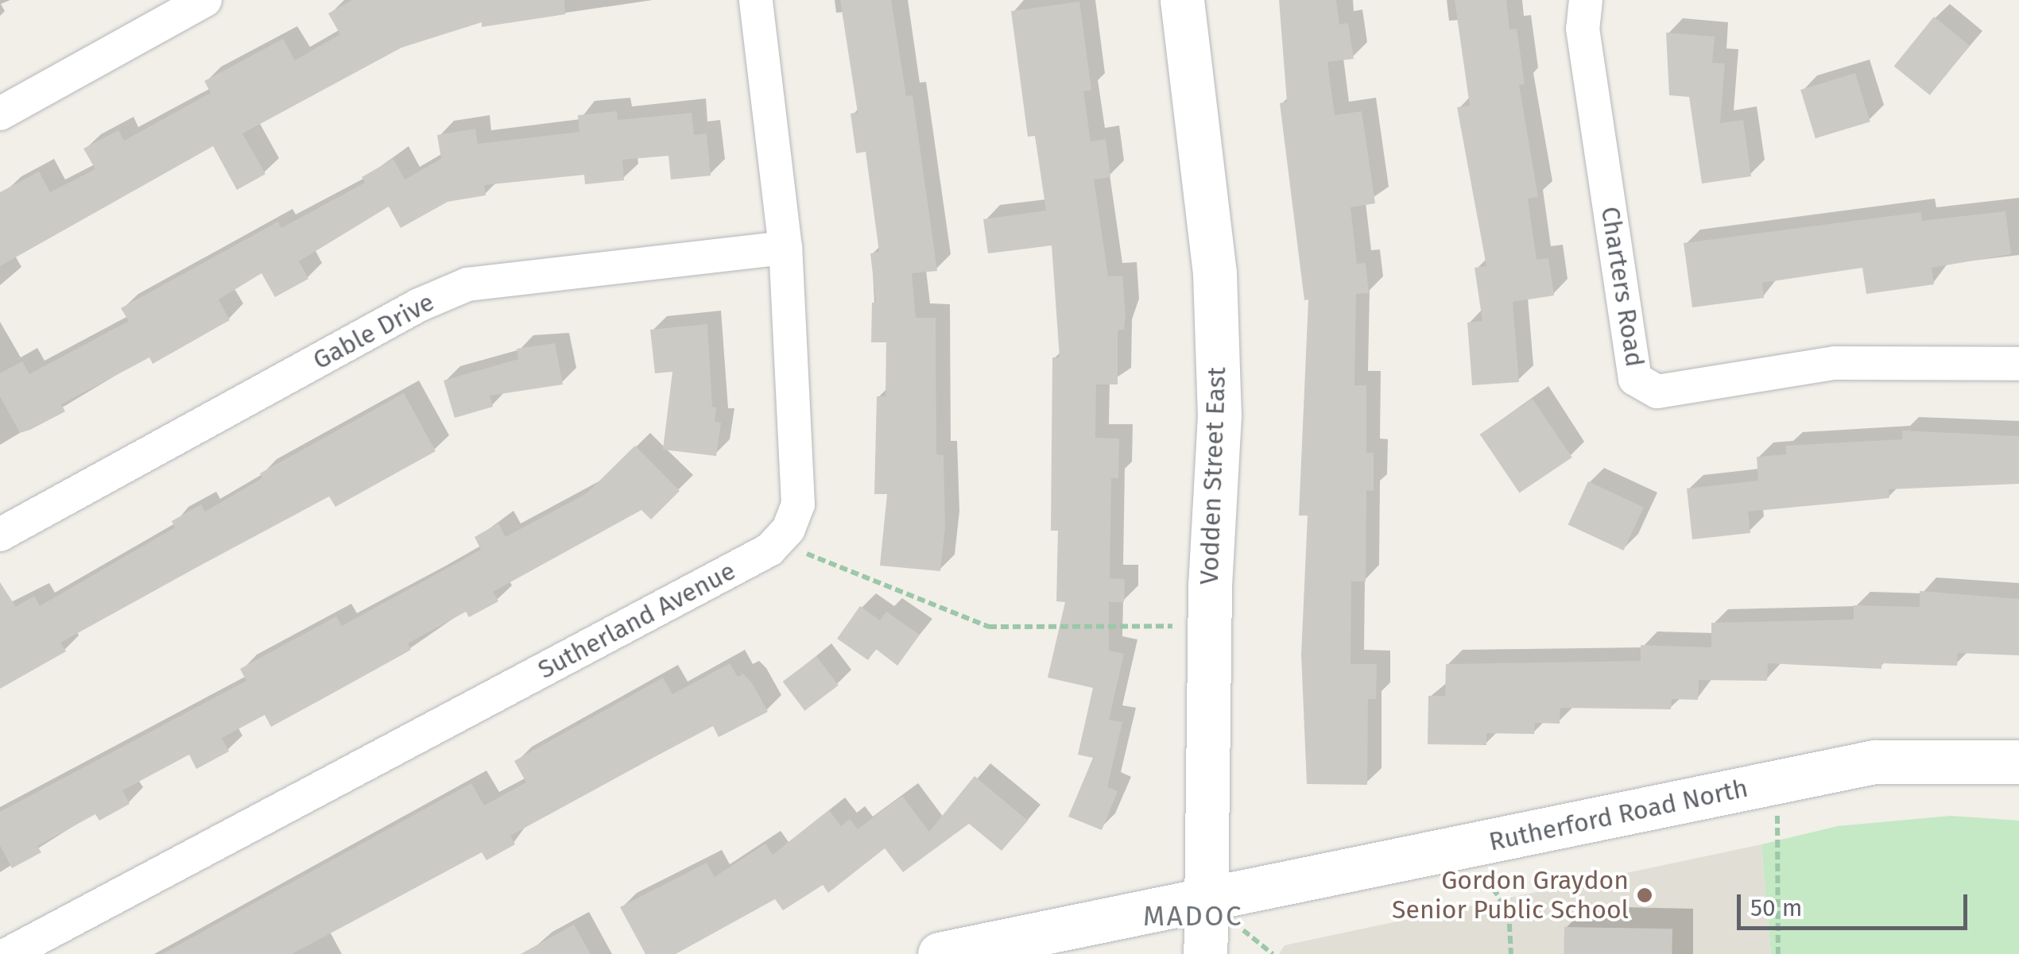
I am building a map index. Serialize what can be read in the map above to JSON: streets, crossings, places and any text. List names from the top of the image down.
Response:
{
  "streets": {
    "street": [
      "Charters Road",
      "Gable Drive",
      "Vodden Street East",
      "Sutherland Avenue",
      "Rutherford Road North"
    ]
  },
  "crossings": [
    ["Gable Drive", "Sutherland Avenue"],
    ["Vodden Street East", "Rutherford Road North"]
  ],
  "districts": ["MADOC"],
  "places": ["Gordon Graydon Senior Public School"],
  "scale_bar": "50 m"
}
